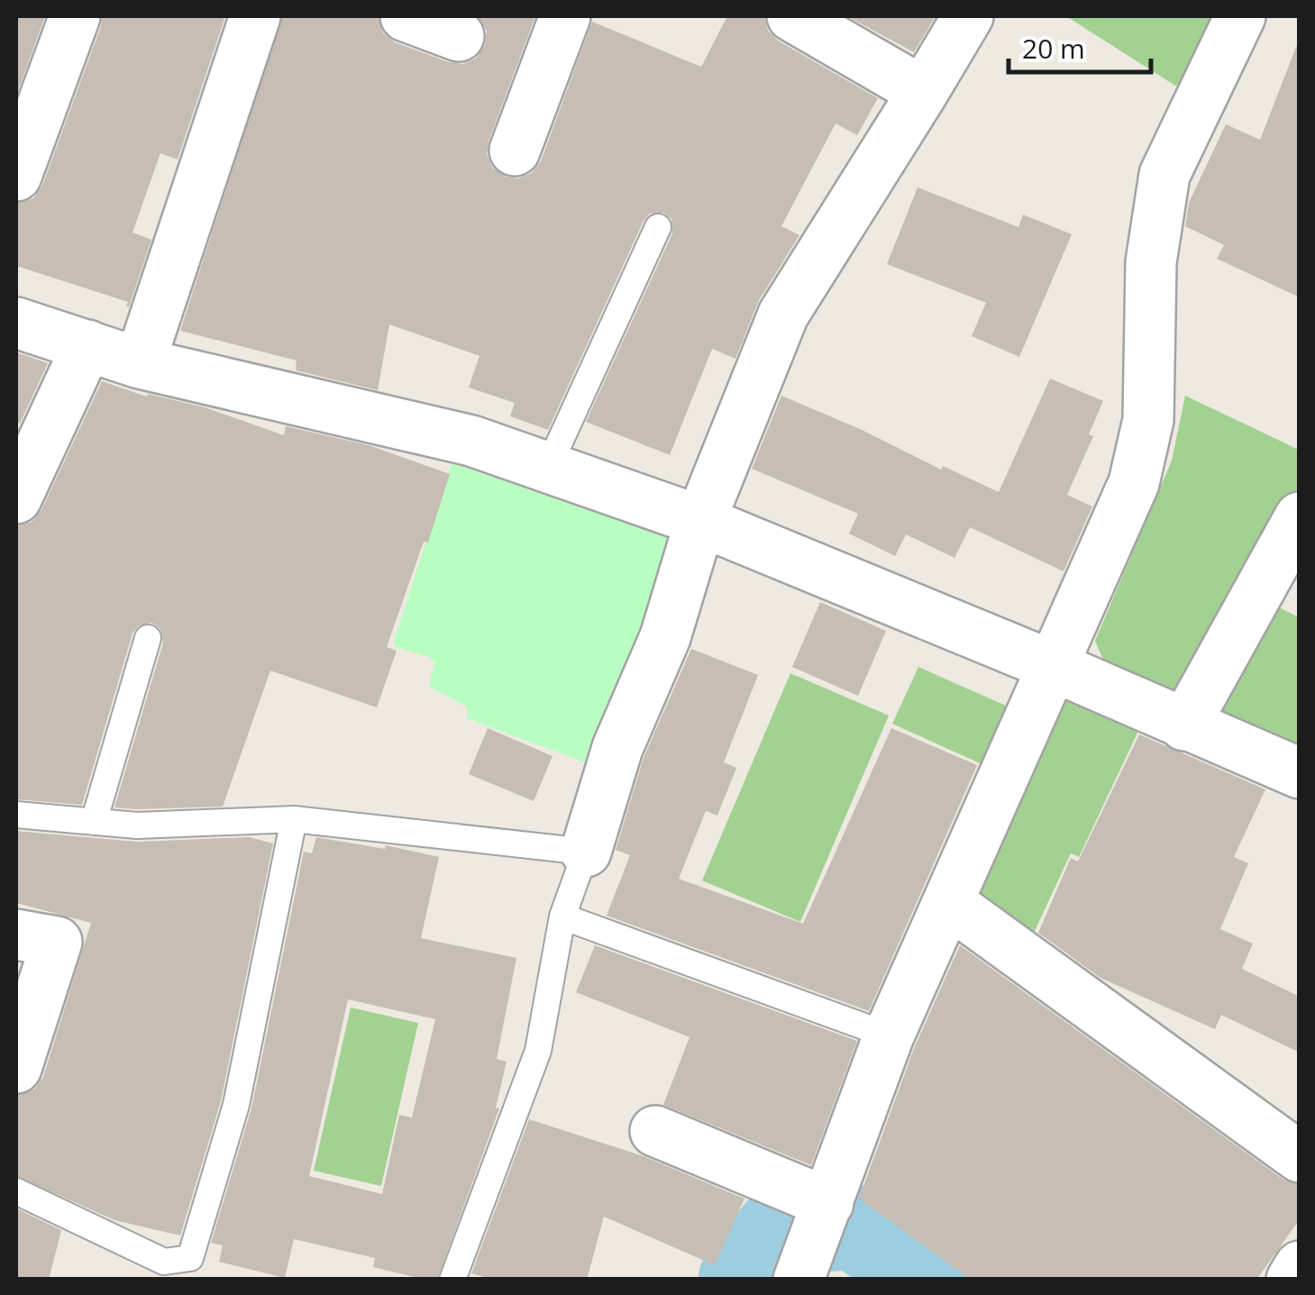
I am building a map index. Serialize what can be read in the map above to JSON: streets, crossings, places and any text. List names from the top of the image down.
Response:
{
  "scale_bar": "20 m"
}
